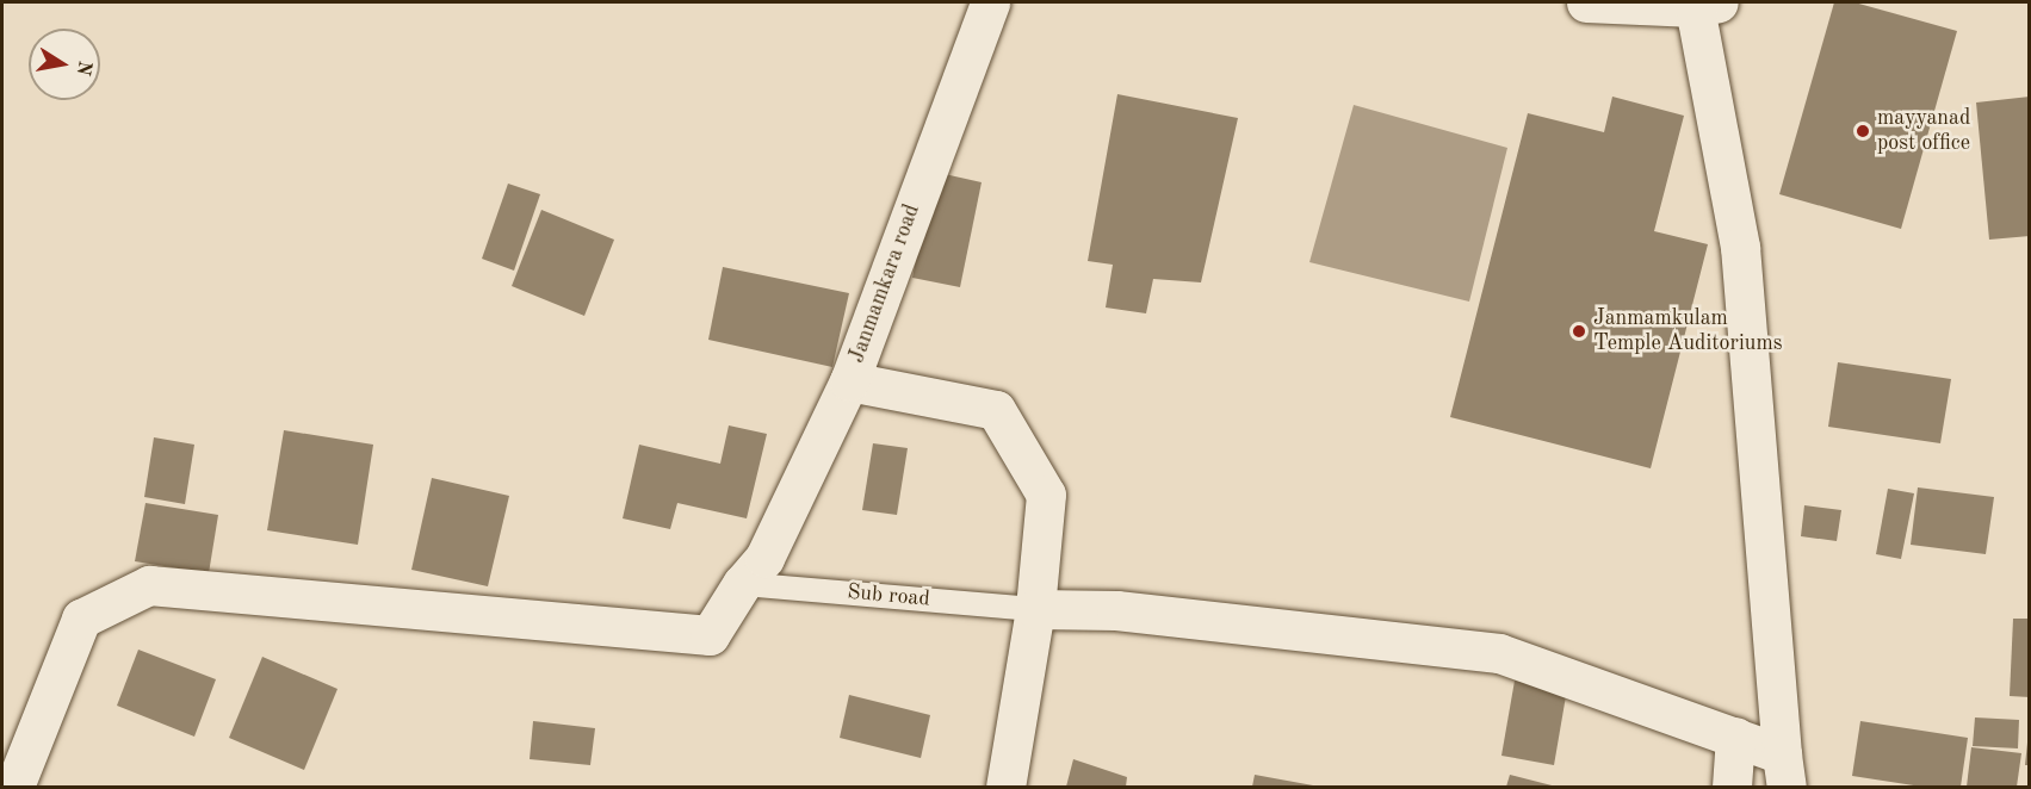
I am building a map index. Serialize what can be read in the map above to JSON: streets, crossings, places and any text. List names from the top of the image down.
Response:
{
  "streets": {
    "street": ["Janmamkara road"],
    "lane": ["Sub road"]
  },
  "crossings": [
    ["Janmamkara road", "Sub road"]
  ],
  "places": ["mayyanad post office", "Janmamkulam Temple Auditoriums"],
  "north": "right"
}
